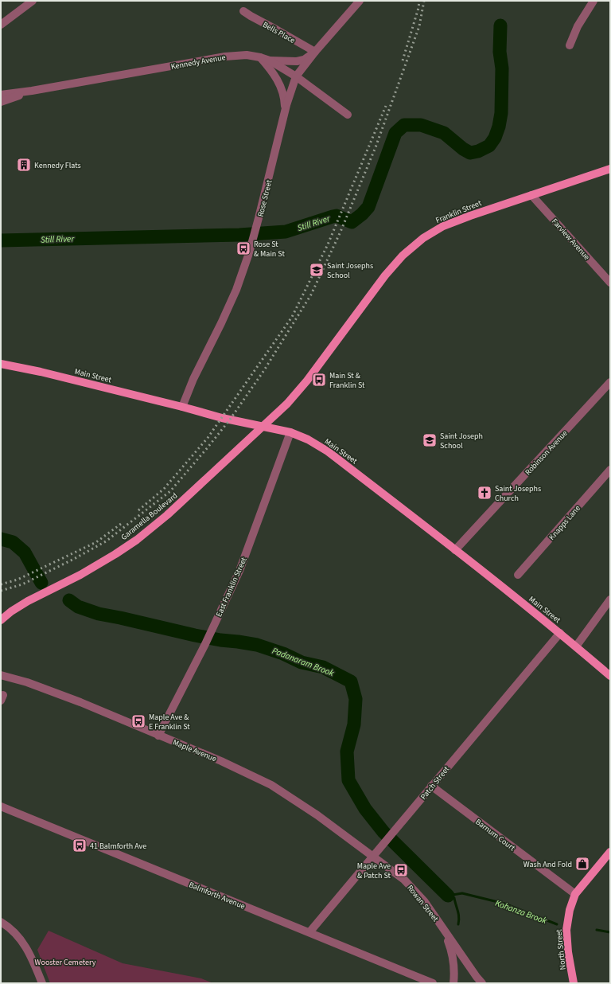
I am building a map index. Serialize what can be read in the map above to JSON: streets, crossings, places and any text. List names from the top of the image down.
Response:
{
  "streets": {
    "main road": [
      "Franklin Street",
      "Main Street",
      "Garamella Boulevard",
      "North Street"
    ],
    "street": [
      "Bells Place",
      "Kennedy Avenue",
      "Rose Street",
      "Farview Avenue",
      "Robinson Avenue",
      "Knapps Lane",
      "East Franklin Street",
      "Maple Avenue",
      "Patch Street",
      "Barnum Court",
      "Balmforth Avenue",
      "Rowan Street"
    ]
  },
  "crossings": [
    ["Bells Place", "Rose Street"],
    ["Kennedy Avenue", "Rose Street"],
    ["Rose Street", "Main Street"],
    ["Franklin Street", "Farview Avenue"],
    ["Franklin Street", "Main Street"],
    ["Franklin Street", "Garamella Boulevard"],
    ["Main Street", "Robinson Avenue"],
    ["Main Street", "Garamella Boulevard"],
    ["Main Street", "East Franklin Street"],
    ["Main Street", "Patch Street"],
    ["East Franklin Street", "Maple Avenue"],
    ["Maple Avenue", "Patch Street"],
    ["Maple Avenue", "Rowan Street"],
    ["Patch Street", "Barnum Court"],
    ["Patch Street", "Balmforth Avenue"],
    ["Patch Street", "Rowan Street"],
    ["Barnum Court", "North Street"]
  ],
  "water": ["Still River", "Padanaram Brook", "Kohanza Brook"],
  "parks": ["Wooster Cemetery"],
  "places": {
    "building": ["Kennedy Flats"],
    "bus stop": [
      "Rose St & Main St",
      "Main St & Franklin St",
      "Maple Ave & E Franklin St",
      "41 Balmforth Ave",
      "Maple Ave & Patch St"
    ],
    "school or university": ["Saint Josephs School", "Saint Joseph School"],
    "church": ["Saint Josephs Church"],
    "shop": ["Wash And Fold"]
  }
}
